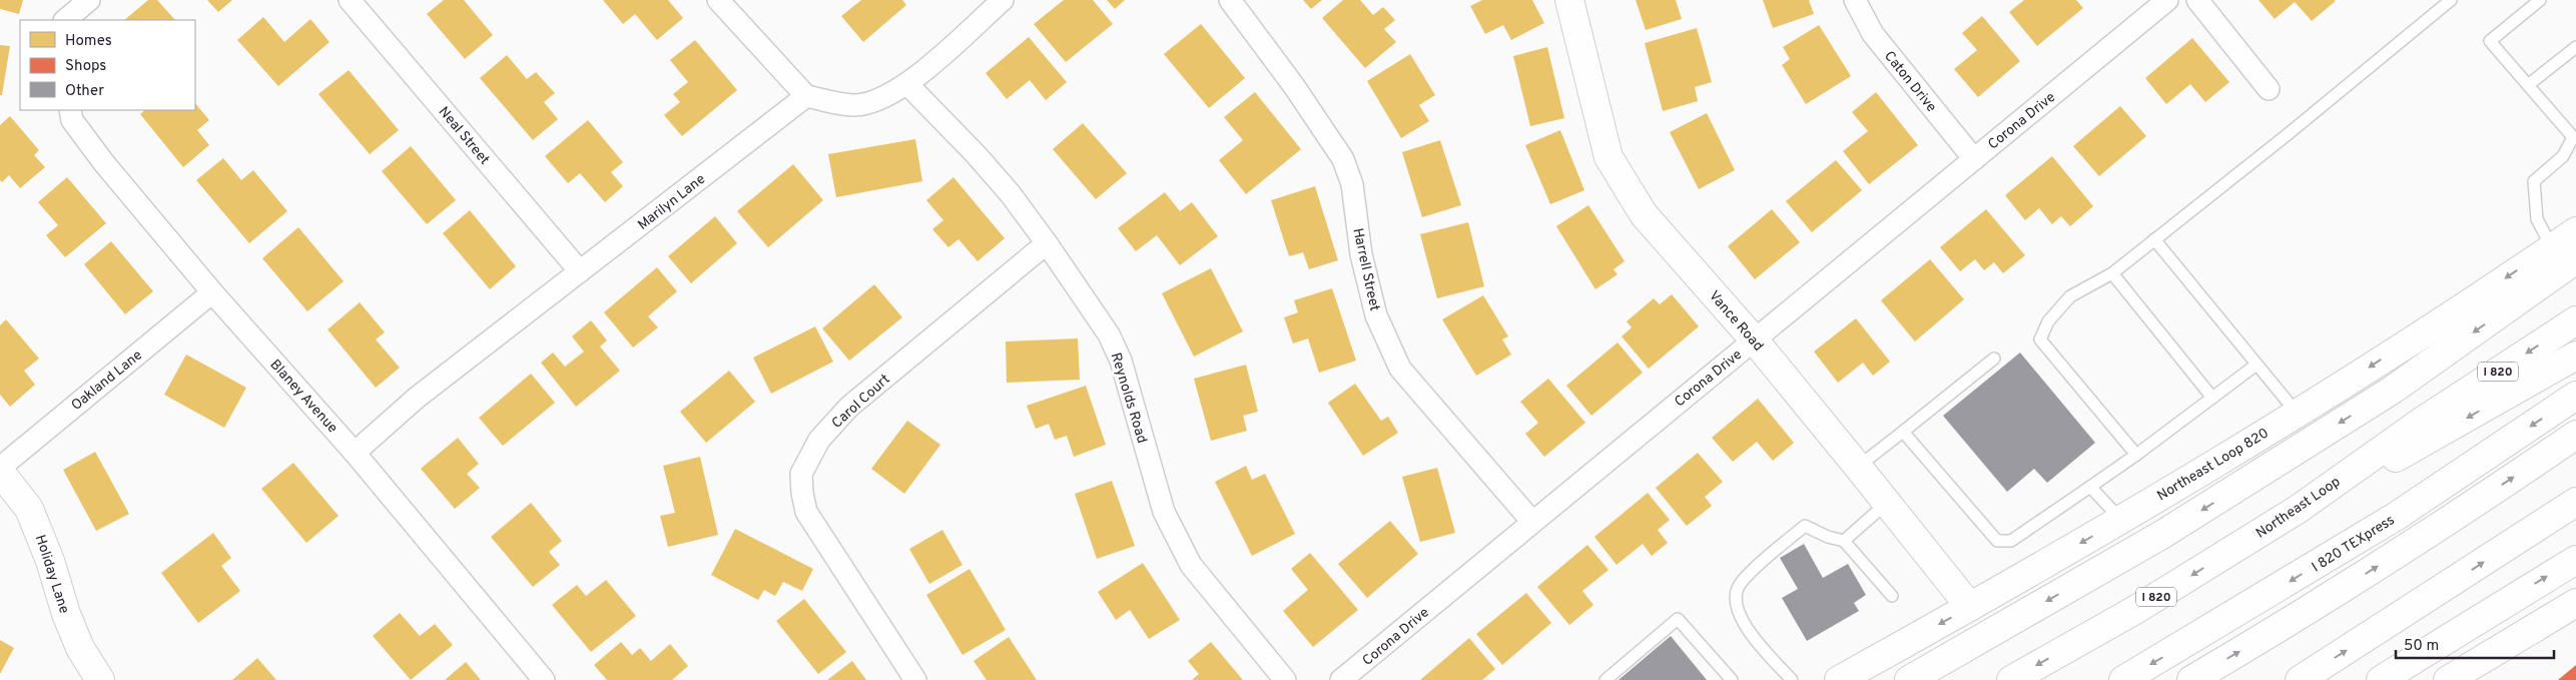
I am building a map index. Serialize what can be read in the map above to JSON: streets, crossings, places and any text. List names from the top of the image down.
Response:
{
  "streets": {
    "main road": [
      "Vance Road",
      "I 820",
      "Northeast Loop 820",
      "Northeast Loop",
      "I 820 TEXpress",
      "Holiday Lane"
    ],
    "street": [
      "Caton Drive",
      "Corona Drive",
      "Neal Street",
      "Marilyn Lane",
      "Harrell Street",
      "Oakland Lane",
      "Blaney Avenue",
      "Reynolds Road",
      "Carol Court"
    ]
  },
  "crossings": [
    ["Caton Drive", "Corona Drive"],
    ["Corona Drive", "Harrell Street"],
    ["Corona Drive", "Vance Road"],
    ["Neal Street", "Marilyn Lane"],
    ["Marilyn Lane", "Blaney Avenue"],
    ["Vance Road", "Northeast Loop 820"],
    ["Oakland Lane", "Blaney Avenue"],
    ["Reynolds Road", "Carol Court"]
  ],
  "legend": ["Homes", "Shops", "Other"],
  "scale_bar": "50 m"
}
